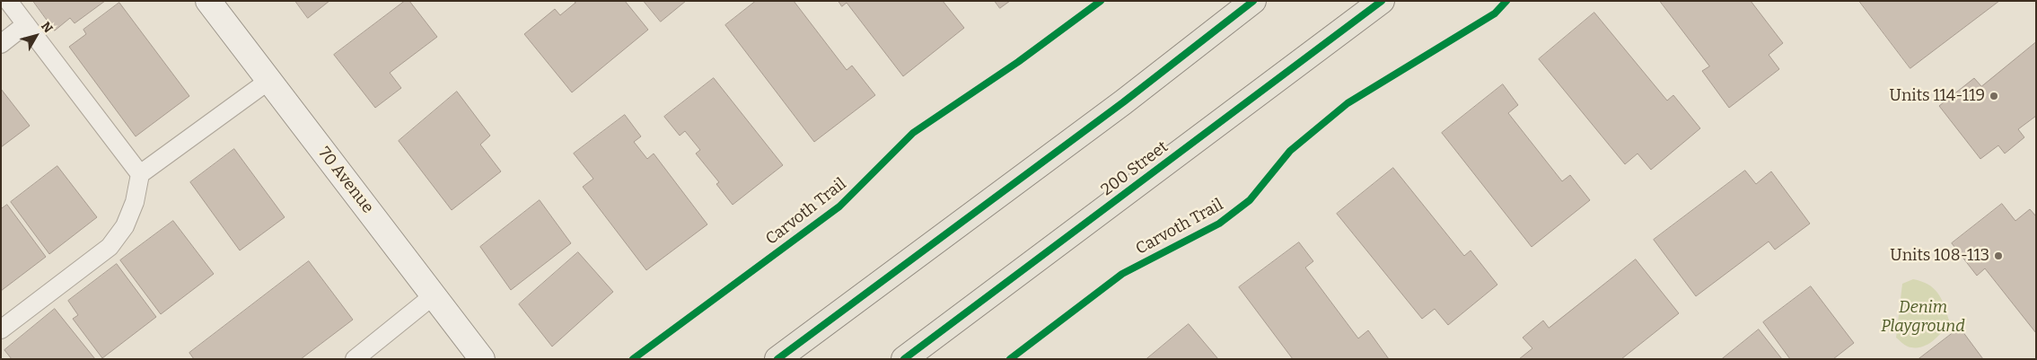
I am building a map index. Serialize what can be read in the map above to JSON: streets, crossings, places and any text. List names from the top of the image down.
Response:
{
  "streets": {
    "main road": ["200 Street"],
    "street": ["70 Avenue"],
    "cycle path": ["Carvoth Trail"]
  },
  "parks": ["Denim Playground"],
  "places": ["Units 114-119", "Units 108-113"],
  "north": "top right"
}
